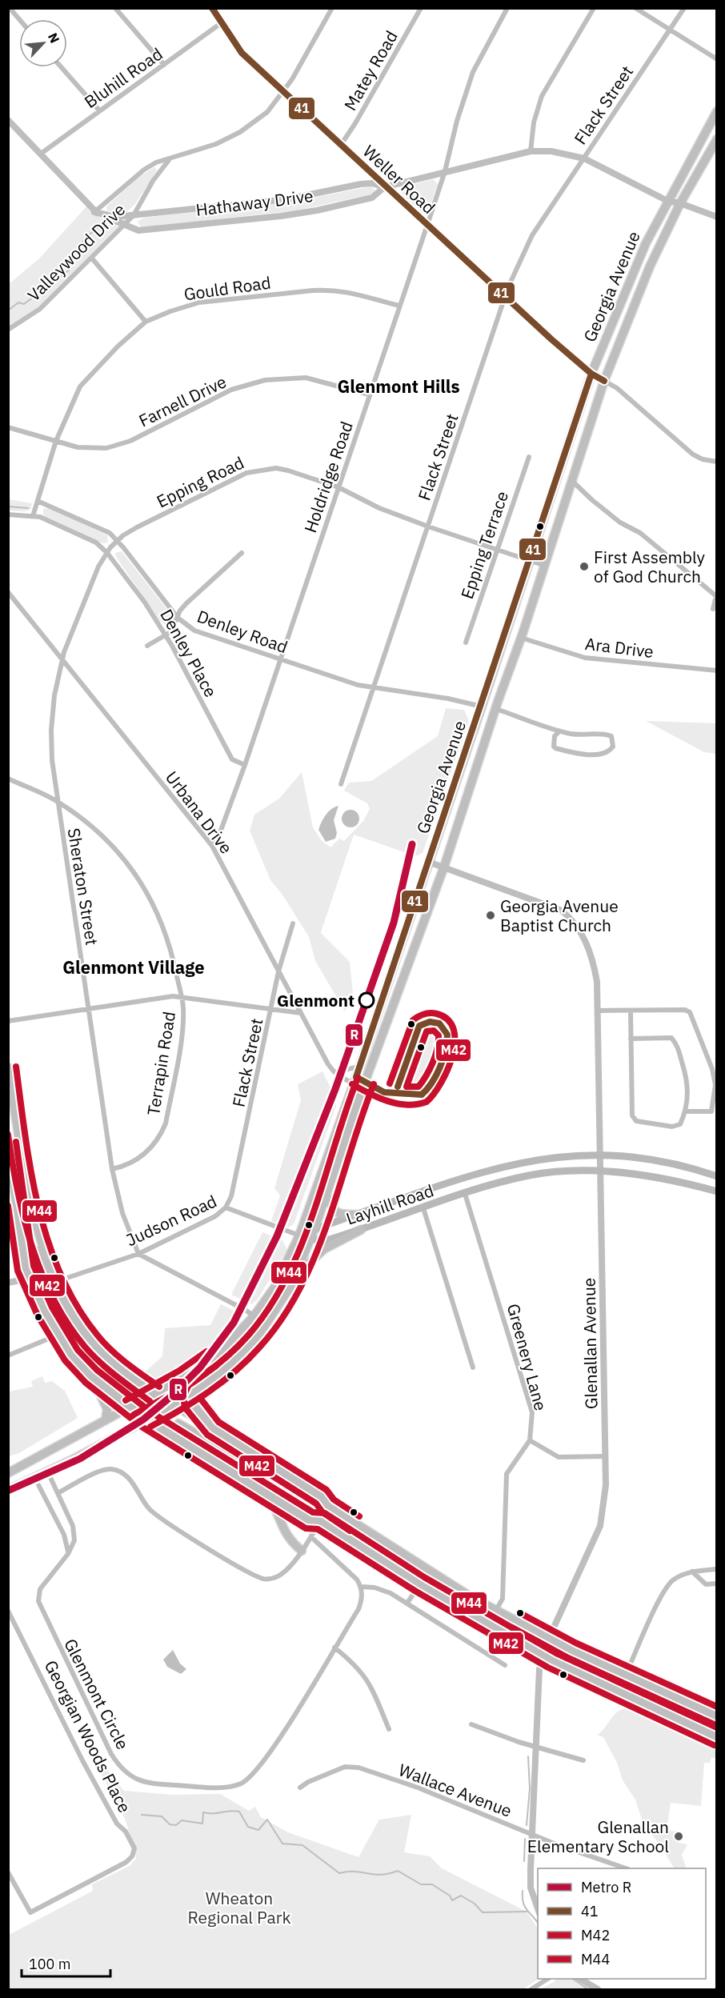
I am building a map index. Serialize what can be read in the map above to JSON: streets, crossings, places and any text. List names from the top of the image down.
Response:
{
  "streets": {
    "main road": ["Georgia Avenue", "Layhill Road"],
    "street": [
      "Matey Road",
      "Bluhill Road",
      "Flack Street",
      "Weller Road",
      "Hathaway Drive",
      "Valleywood Drive",
      "Gould Road",
      "Farnell Drive",
      "Holdridge Road",
      "Epping Road",
      "Epping Terrace",
      "Denley Road",
      "Ara Drive",
      "Denley Place",
      "Urbana Drive",
      "Sheraton Street",
      "Terrapin Road",
      "Judson Road",
      "Glenallan Avenue",
      "Greenery Lane",
      "Glenmont Circle",
      "Georgian Woods Place",
      "Wallace Avenue"
    ]
  },
  "crossings": [
    ["Matey Road", "Weller Road"],
    ["Bluhill Road", "Weller Road"],
    ["Flack Street", "Weller Road"],
    ["Flack Street", "Hathaway Drive"],
    ["Flack Street", "Epping Road"],
    ["Flack Street", "Denley Road"],
    ["Flack Street", "Urbana Drive"],
    ["Flack Street", "Judson Road"],
    ["Weller Road", "Hathaway Drive"],
    ["Weller Road", "Valleywood Drive"],
    ["Weller Road", "Georgia Avenue"],
    ["Weller Road", "Holdridge Road"],
    ["Hathaway Drive", "Valleywood Drive"],
    ["Hathaway Drive", "Georgia Avenue"],
    ["Hathaway Drive", "Holdridge Road"],
    ["Georgia Avenue", "Epping Road"],
    ["Georgia Avenue", "Denley Road"],
    ["Georgia Avenue", "Ara Drive"],
    ["Georgia Avenue", "Urbana Drive"],
    ["Georgia Avenue", "Layhill Road"],
    ["Georgia Avenue", "Judson Road"],
    ["Georgia Avenue", "Glenallan Avenue"],
    ["Georgia Avenue", "Glenmont Circle"],
    ["Gould Road", "Farnell Drive"],
    ["Gould Road", "Holdridge Road"],
    ["Gould Road", "Denley Road"],
    ["Farnell Drive", "Holdridge Road"],
    ["Holdridge Road", "Epping Road"],
    ["Holdridge Road", "Denley Road"],
    ["Holdridge Road", "Denley Place"],
    ["Holdridge Road", "Urbana Drive"],
    ["Epping Road", "Epping Terrace"],
    ["Epping Road", "Denley Road"],
    ["Epping Road", "Denley Place"],
    ["Epping Road", "Sheraton Street"],
    ["Denley Place", "Sheraton Street"],
    ["Urbana Drive", "Sheraton Street"],
    ["Sheraton Street", "Terrapin Road"],
    ["Sheraton Street", "Judson Road"],
    ["Layhill Road", "Judson Road"],
    ["Layhill Road", "Glenallan Avenue"],
    ["Layhill Road", "Greenery Lane"],
    ["Glenallan Avenue", "Wallace Avenue"]
  ],
  "districts": ["Glenmont Hills", "Glenmont Village"],
  "parks": ["Wheaton Regional Park"],
  "places": [
    "First Assembly of God Church",
    "Georgia Avenue Baptist Church",
    "Glenmont",
    "Glenallan Elementary School"
  ],
  "lines": [
    "transit line 41",
    "metro line R",
    "transit line M42",
    "transit line M44"
  ],
  "legend": [
    "Metro R",
    "41",
    "M42",
    "M44"
  ],
  "scale_bar": "100 m",
  "north": "top right"
}
